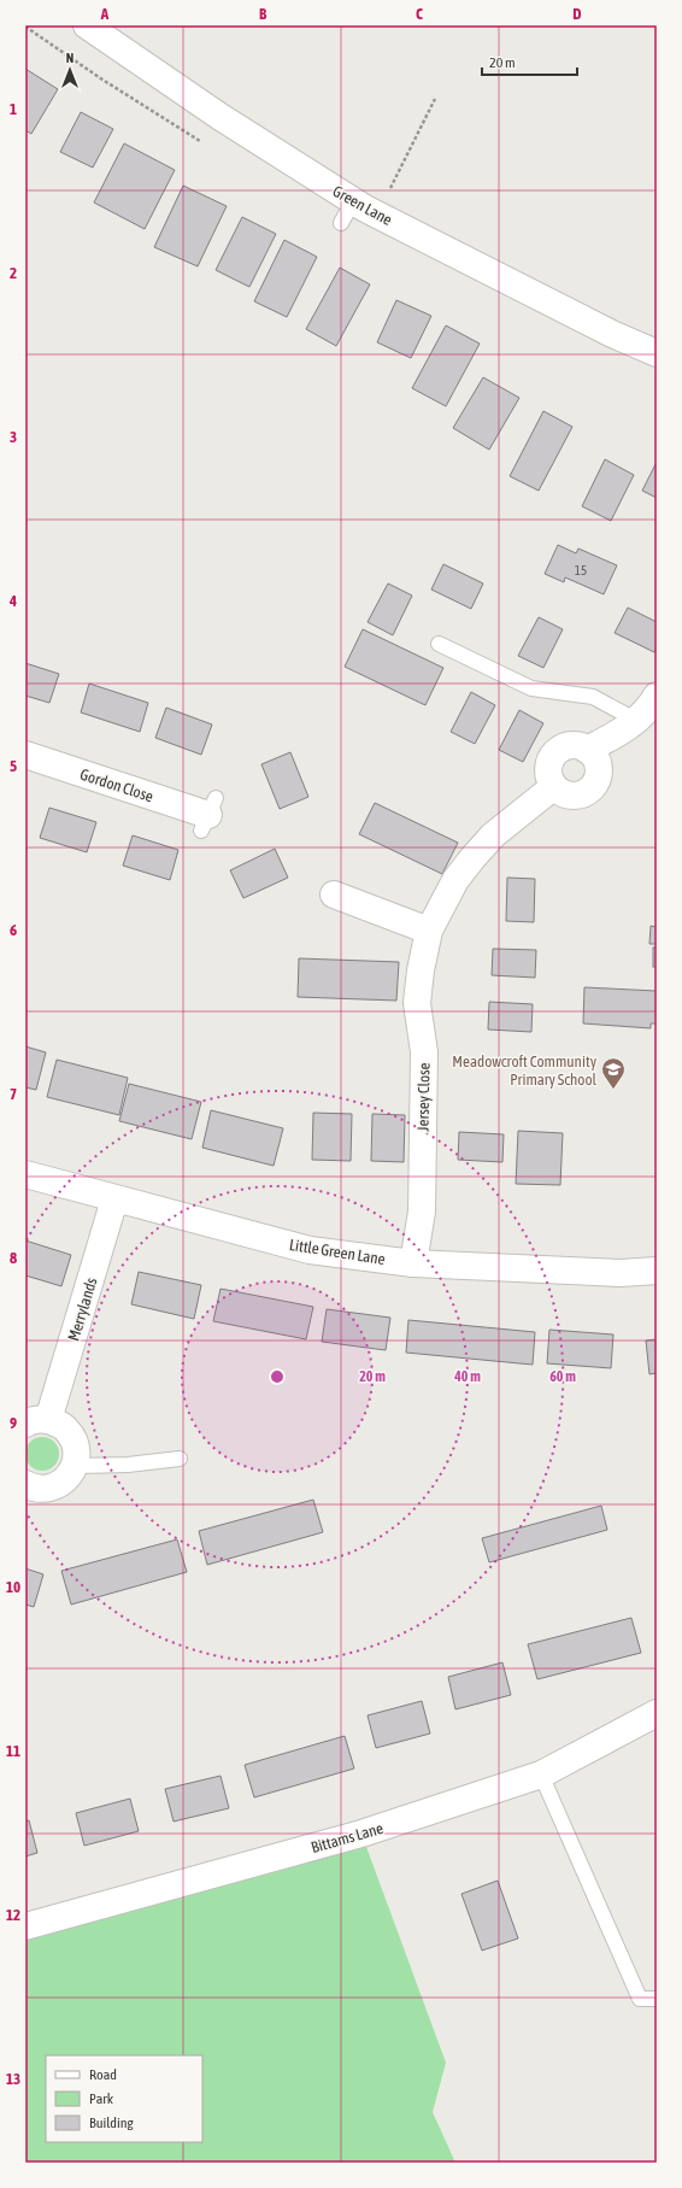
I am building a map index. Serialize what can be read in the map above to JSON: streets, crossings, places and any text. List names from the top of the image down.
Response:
{
  "streets": {
    "street": [
      "Green Lane",
      "Gordon Close",
      "Jersey Close",
      "Little Green Lane",
      "Merrylands",
      "Bittams Lane"
    ]
  },
  "crossings": [
    ["Jersey Close", "Little Green Lane"],
    ["Little Green Lane", "Merrylands"]
  ],
  "places": {
    "school or university": ["Meadowcroft Community Primary School"]
  },
  "house_numbers": ["15"],
  "legend": ["Road", "Park", "Building"],
  "scale_bar": "20 m",
  "north": "top",
  "grid": {
    "columns": [
      "A",
      "B",
      "C",
      "D"
    ],
    "rows": [
      "1",
      "2",
      "3",
      "4",
      "5",
      "6",
      "7",
      "8",
      "9",
      "10",
      "11",
      "12",
      "13"
    ]
  },
  "rings": ["20 m", "40 m", "60 m"]
}
